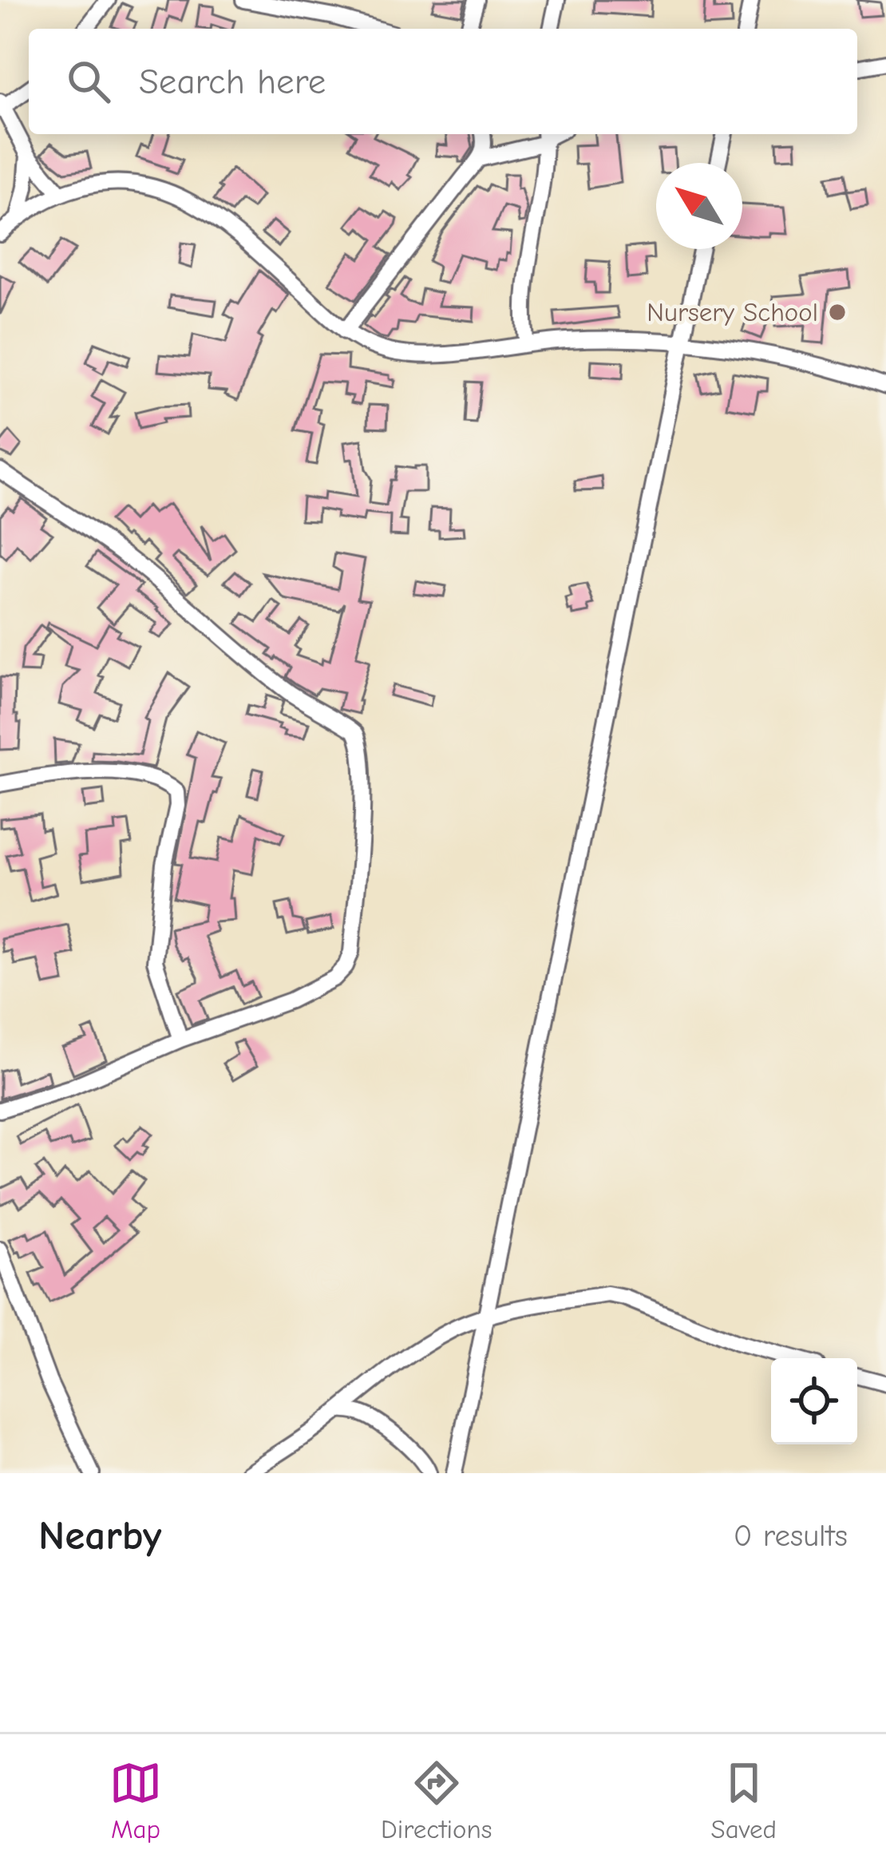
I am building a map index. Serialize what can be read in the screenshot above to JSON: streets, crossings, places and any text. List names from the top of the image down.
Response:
{
  "places": ["Nursery School"],
  "north": "top left",
  "page": {
    "search": "Search here",
    "heading": ["Nearby", "0 results"],
    "nav": ["Map", "Directions", "Saved"]
  }
}
